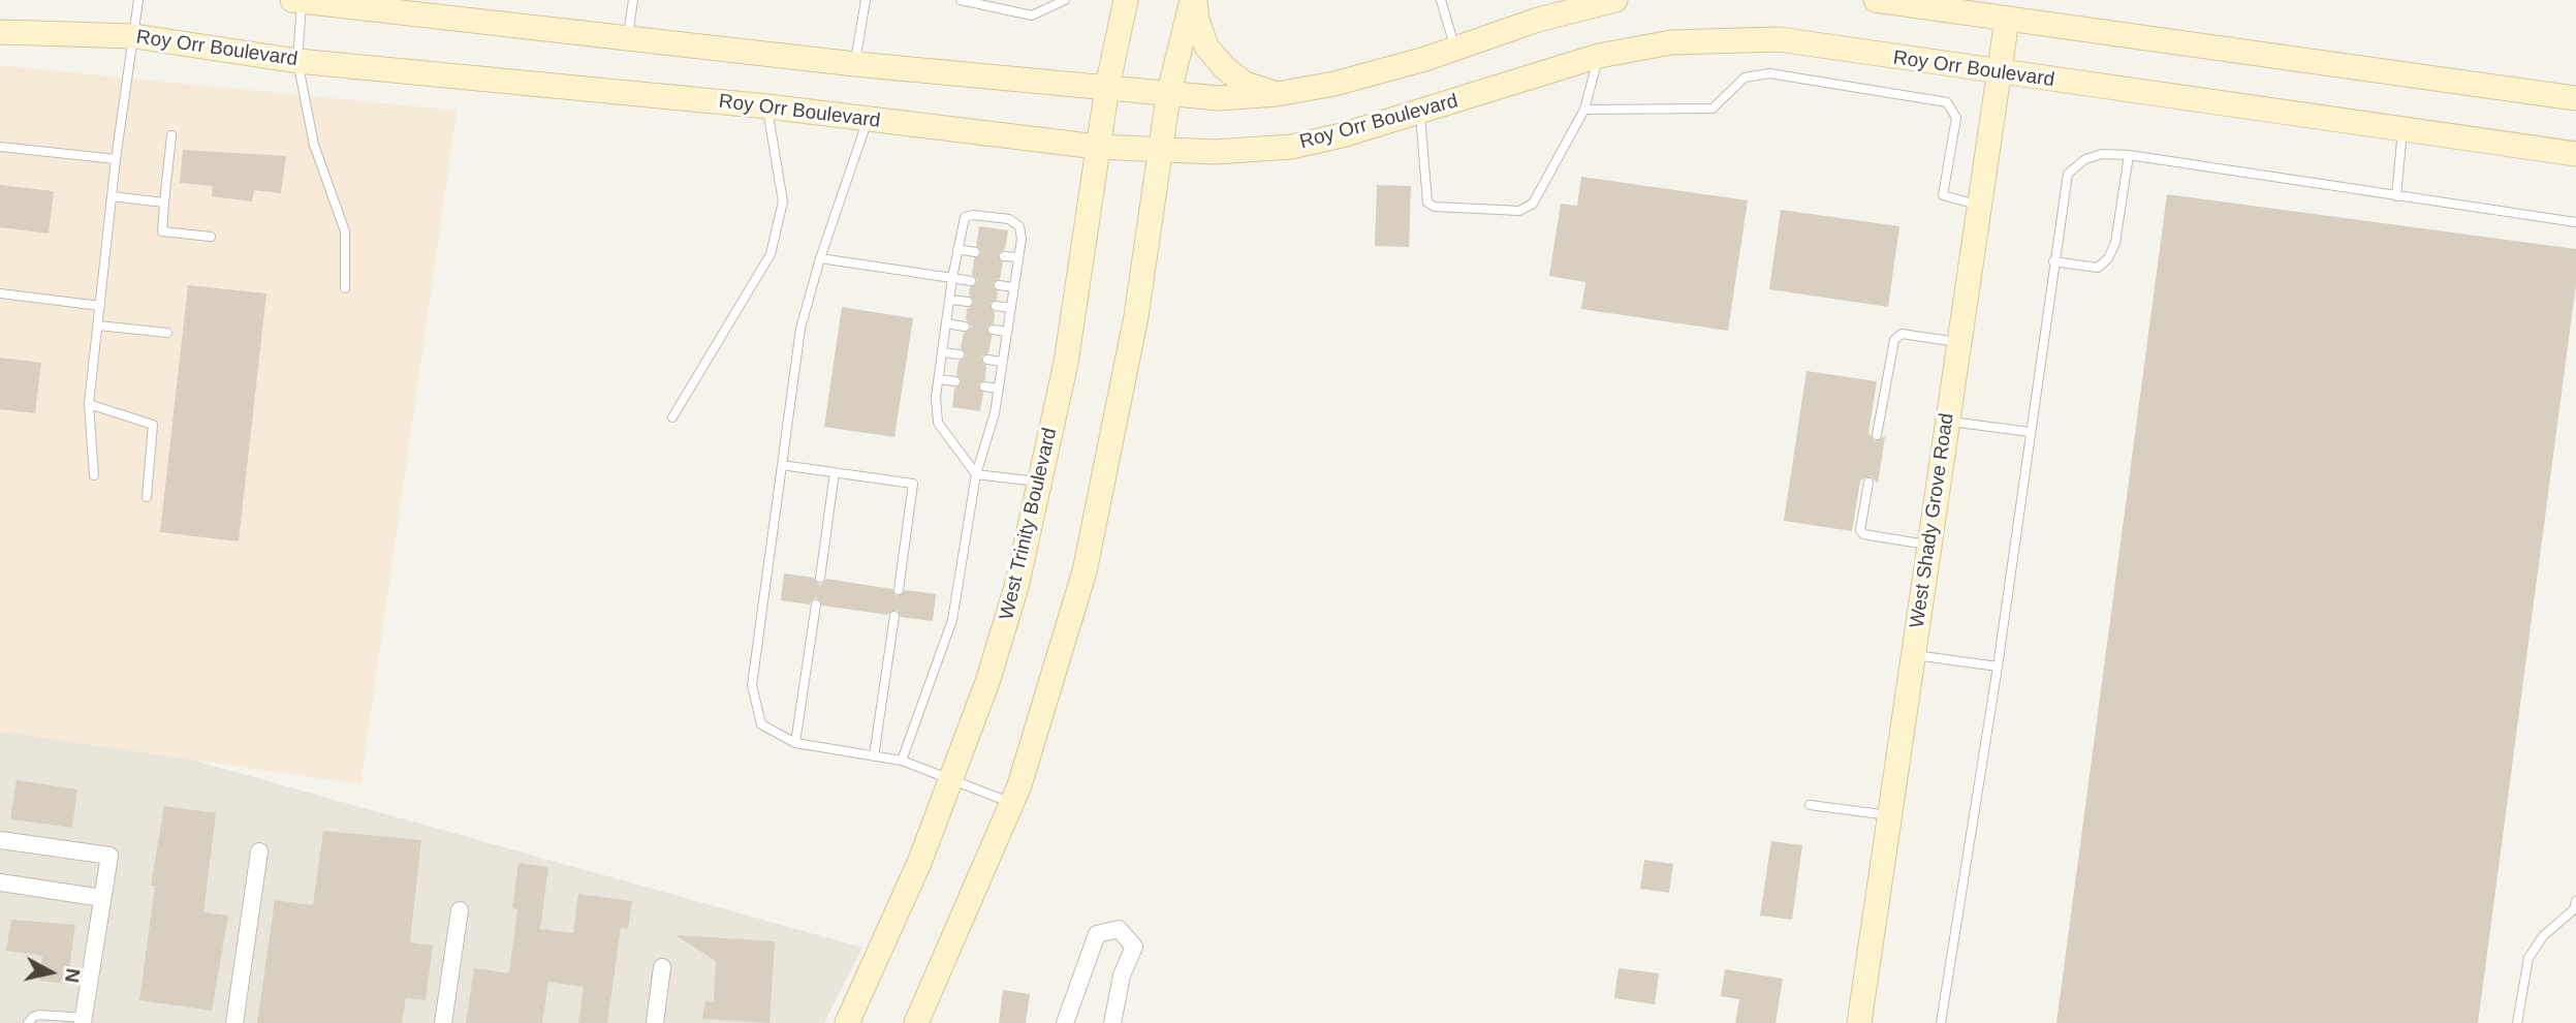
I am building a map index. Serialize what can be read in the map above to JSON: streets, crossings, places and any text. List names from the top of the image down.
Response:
{
  "streets": {
    "main road": ["Roy Orr Boulevard", "West Shady Grove Road", "West Trinity Boulevard"]
  },
  "crossings": [
    ["Roy Orr Boulevard", "West Shady Grove Road"],
    ["Roy Orr Boulevard", "West Trinity Boulevard"]
  ],
  "north": "right"
}
